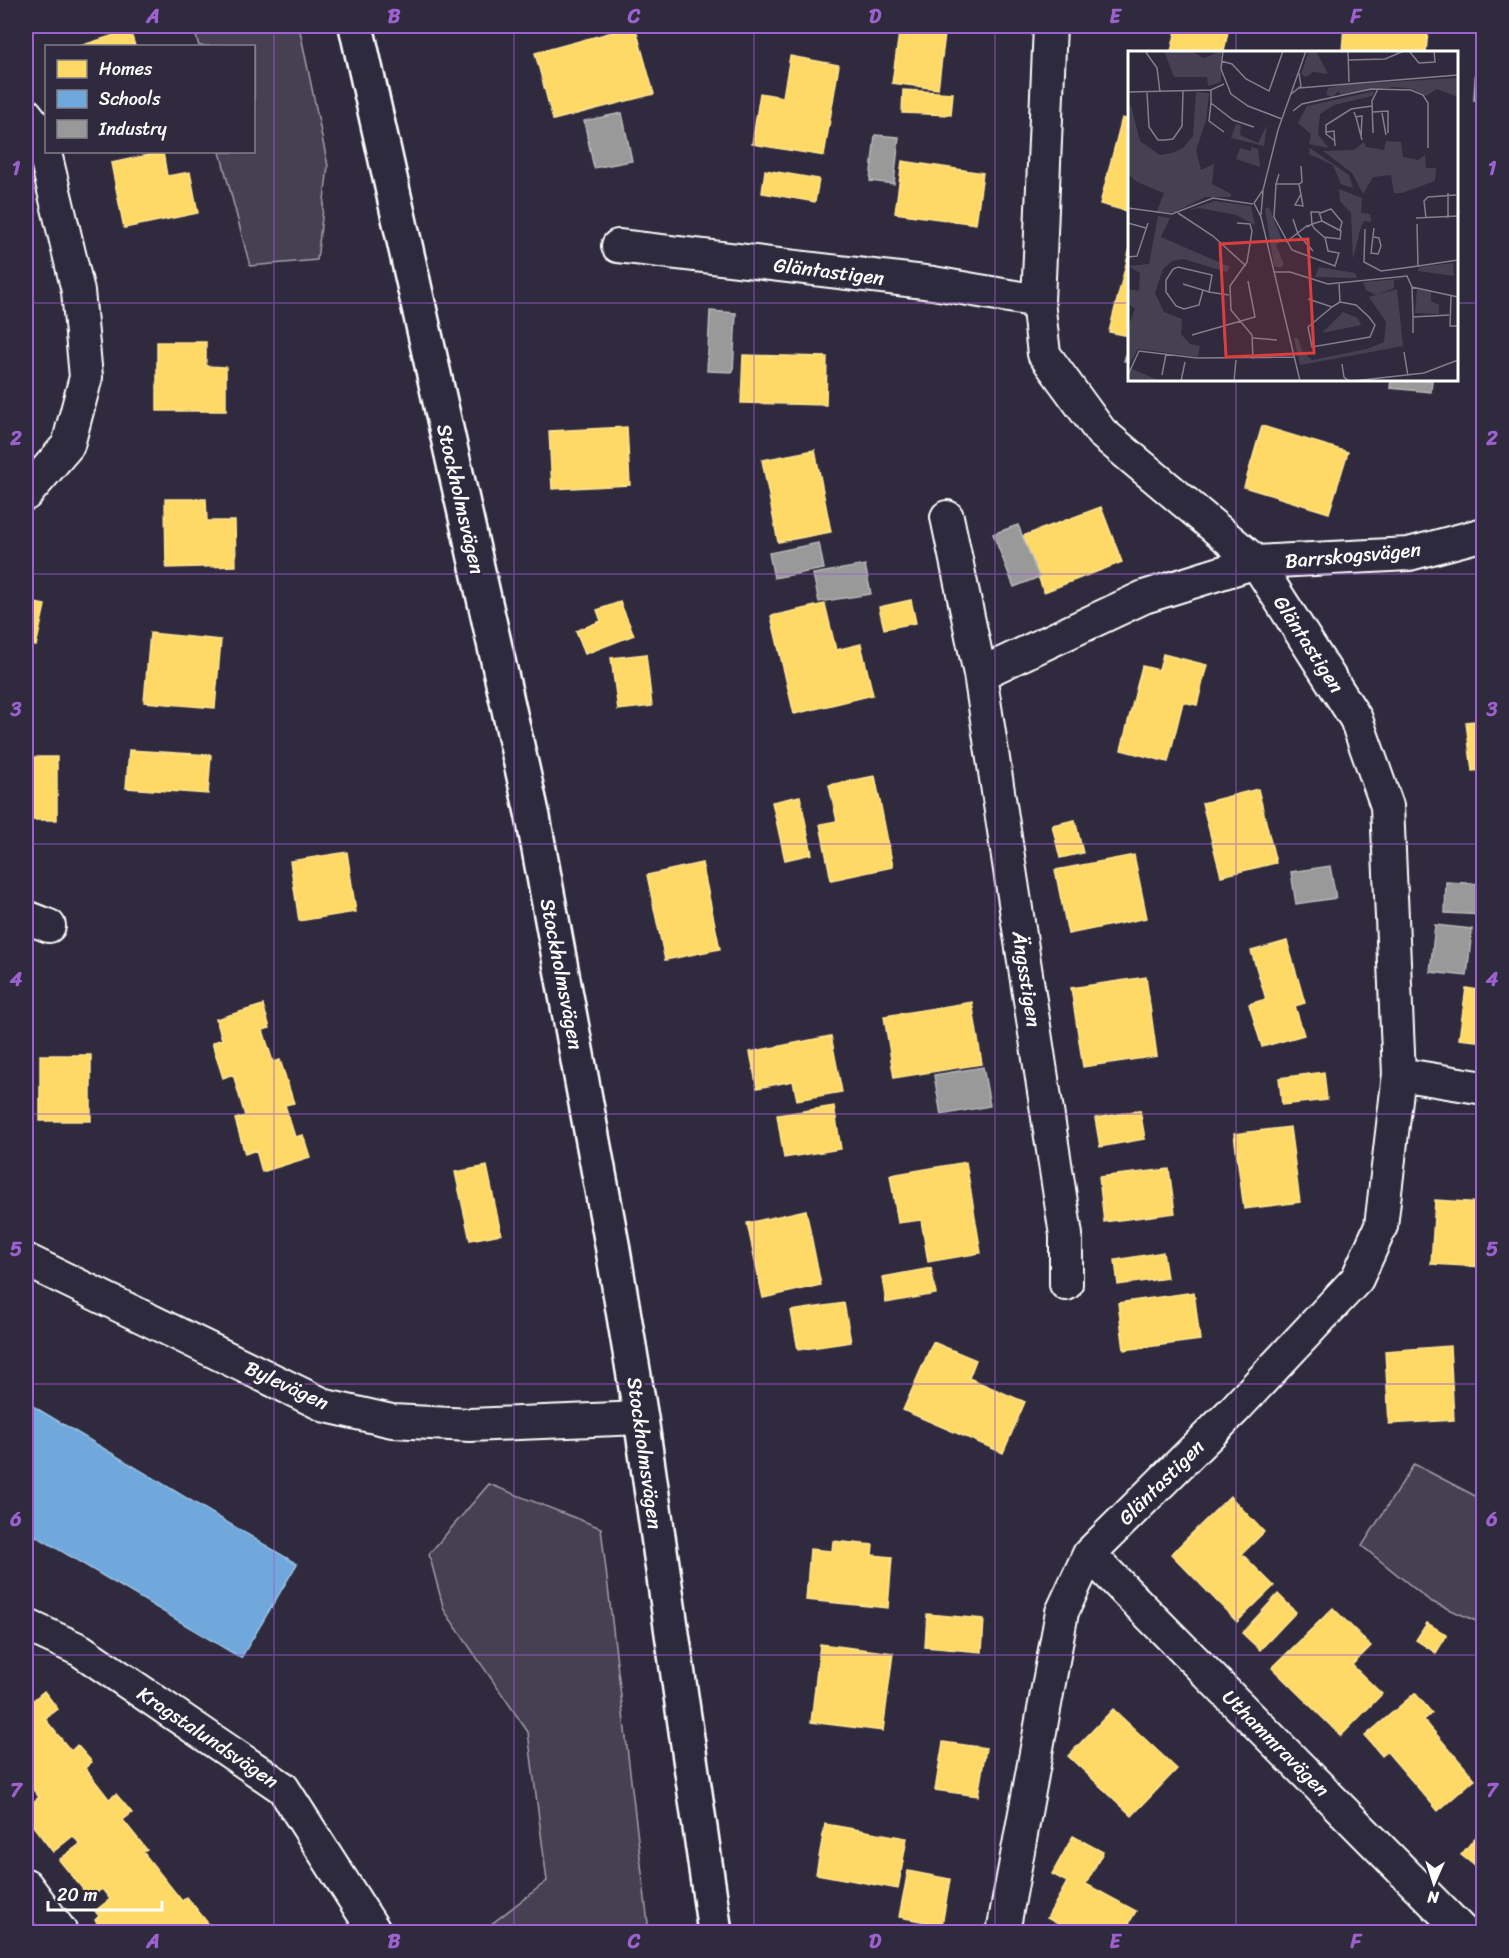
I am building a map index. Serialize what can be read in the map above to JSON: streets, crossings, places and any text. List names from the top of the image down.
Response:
{
  "streets": {
    "main road": ["Stockholmsvägen"],
    "street": [
      "Gläntastigen",
      "Barrskogsvägen",
      "Ängsstigen",
      "Bylevägen",
      "Kragstalundsvägen",
      "Uthammravägen"
    ]
  },
  "crossings": [
    ["Gläntastigen", "Barrskogsvägen"],
    ["Gläntastigen", "Uthammravägen"],
    ["Stockholmsvägen", "Bylevägen"]
  ],
  "legend": ["Homes", "Schools", "Industry"],
  "scale_bar": "20 m",
  "north": "bottom",
  "grid": {
    "columns": [
      "A",
      "B",
      "C",
      "D",
      "E",
      "F"
    ],
    "rows": [
      "1",
      "2",
      "3",
      "4",
      "5",
      "6",
      "7"
    ]
  }
}
